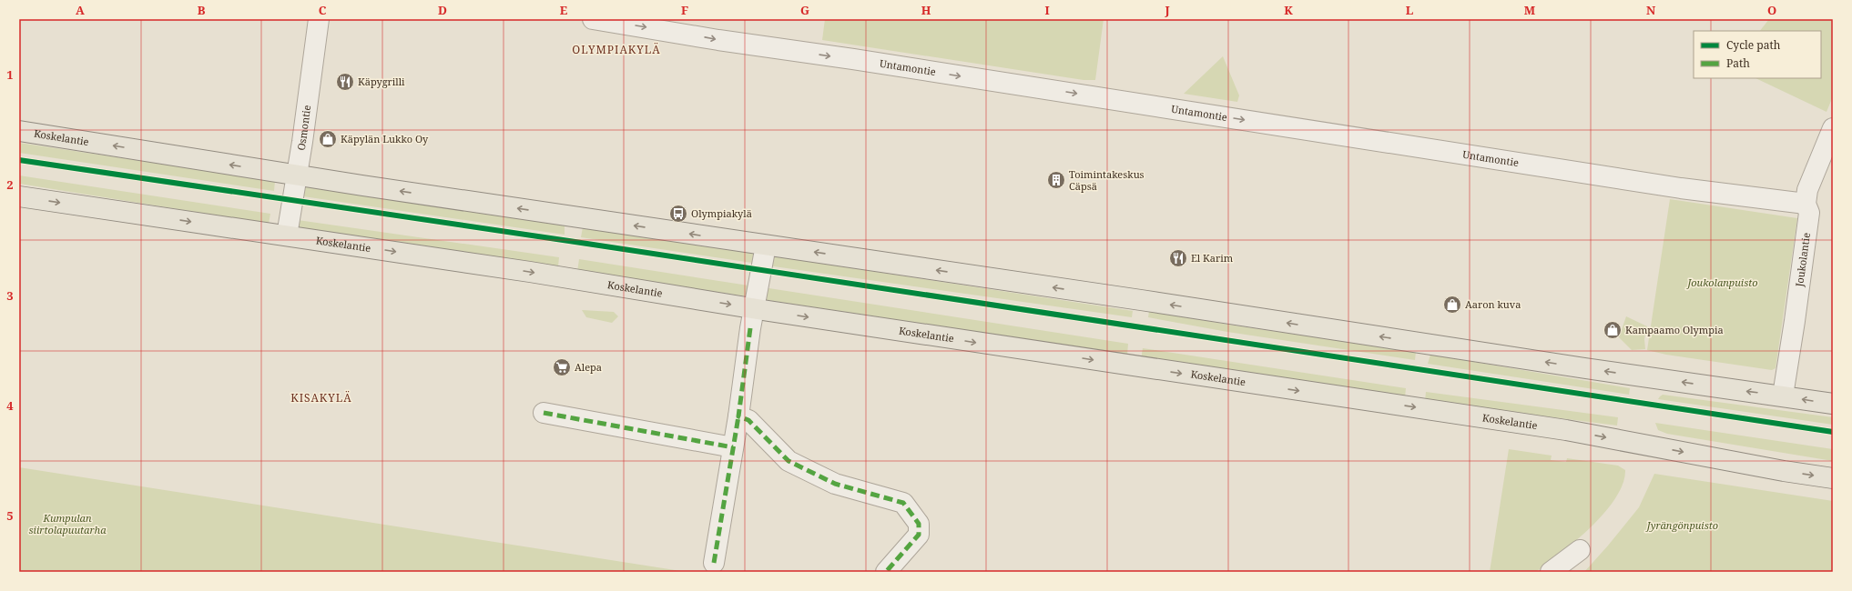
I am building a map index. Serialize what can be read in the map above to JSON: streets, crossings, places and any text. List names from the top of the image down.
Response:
{
  "streets": {
    "main road": ["Koskelantie"],
    "street": ["Untamontie", "Osmontie", "Joukolantie"]
  },
  "crossings": [
    ["Untamontie", "Joukolantie"],
    ["Osmontie", "Koskelantie"],
    ["Koskelantie", "Joukolantie"]
  ],
  "one_way": ["Untamontie"],
  "districts": ["OLYMPIAKYLÄ", "KISAKYLÄ"],
  "parks": ["Joukolanpuisto", "Kumpulan siirtolapuutarha", "Jyrängönpuisto"],
  "places": {
    "restaurant": ["Käpygrilli", "El Karim"],
    "shop": ["Käpylän Lukko Oy", "Aaron kuva", "Kampaamo Olympia"],
    "building": ["Toimintakeskus Cäpsä"],
    "bus stop": ["Olympiakylä"],
    "supermarket": ["Alepa"]
  },
  "legend": ["Cycle path", "Path"],
  "grid": {
    "columns": [
      "A",
      "B",
      "C",
      "D",
      "E",
      "F",
      "G",
      "H",
      "I",
      "J",
      "K",
      "L",
      "M",
      "N",
      "O"
    ],
    "rows": [
      "1",
      "2",
      "3",
      "4",
      "5"
    ]
  }
}
